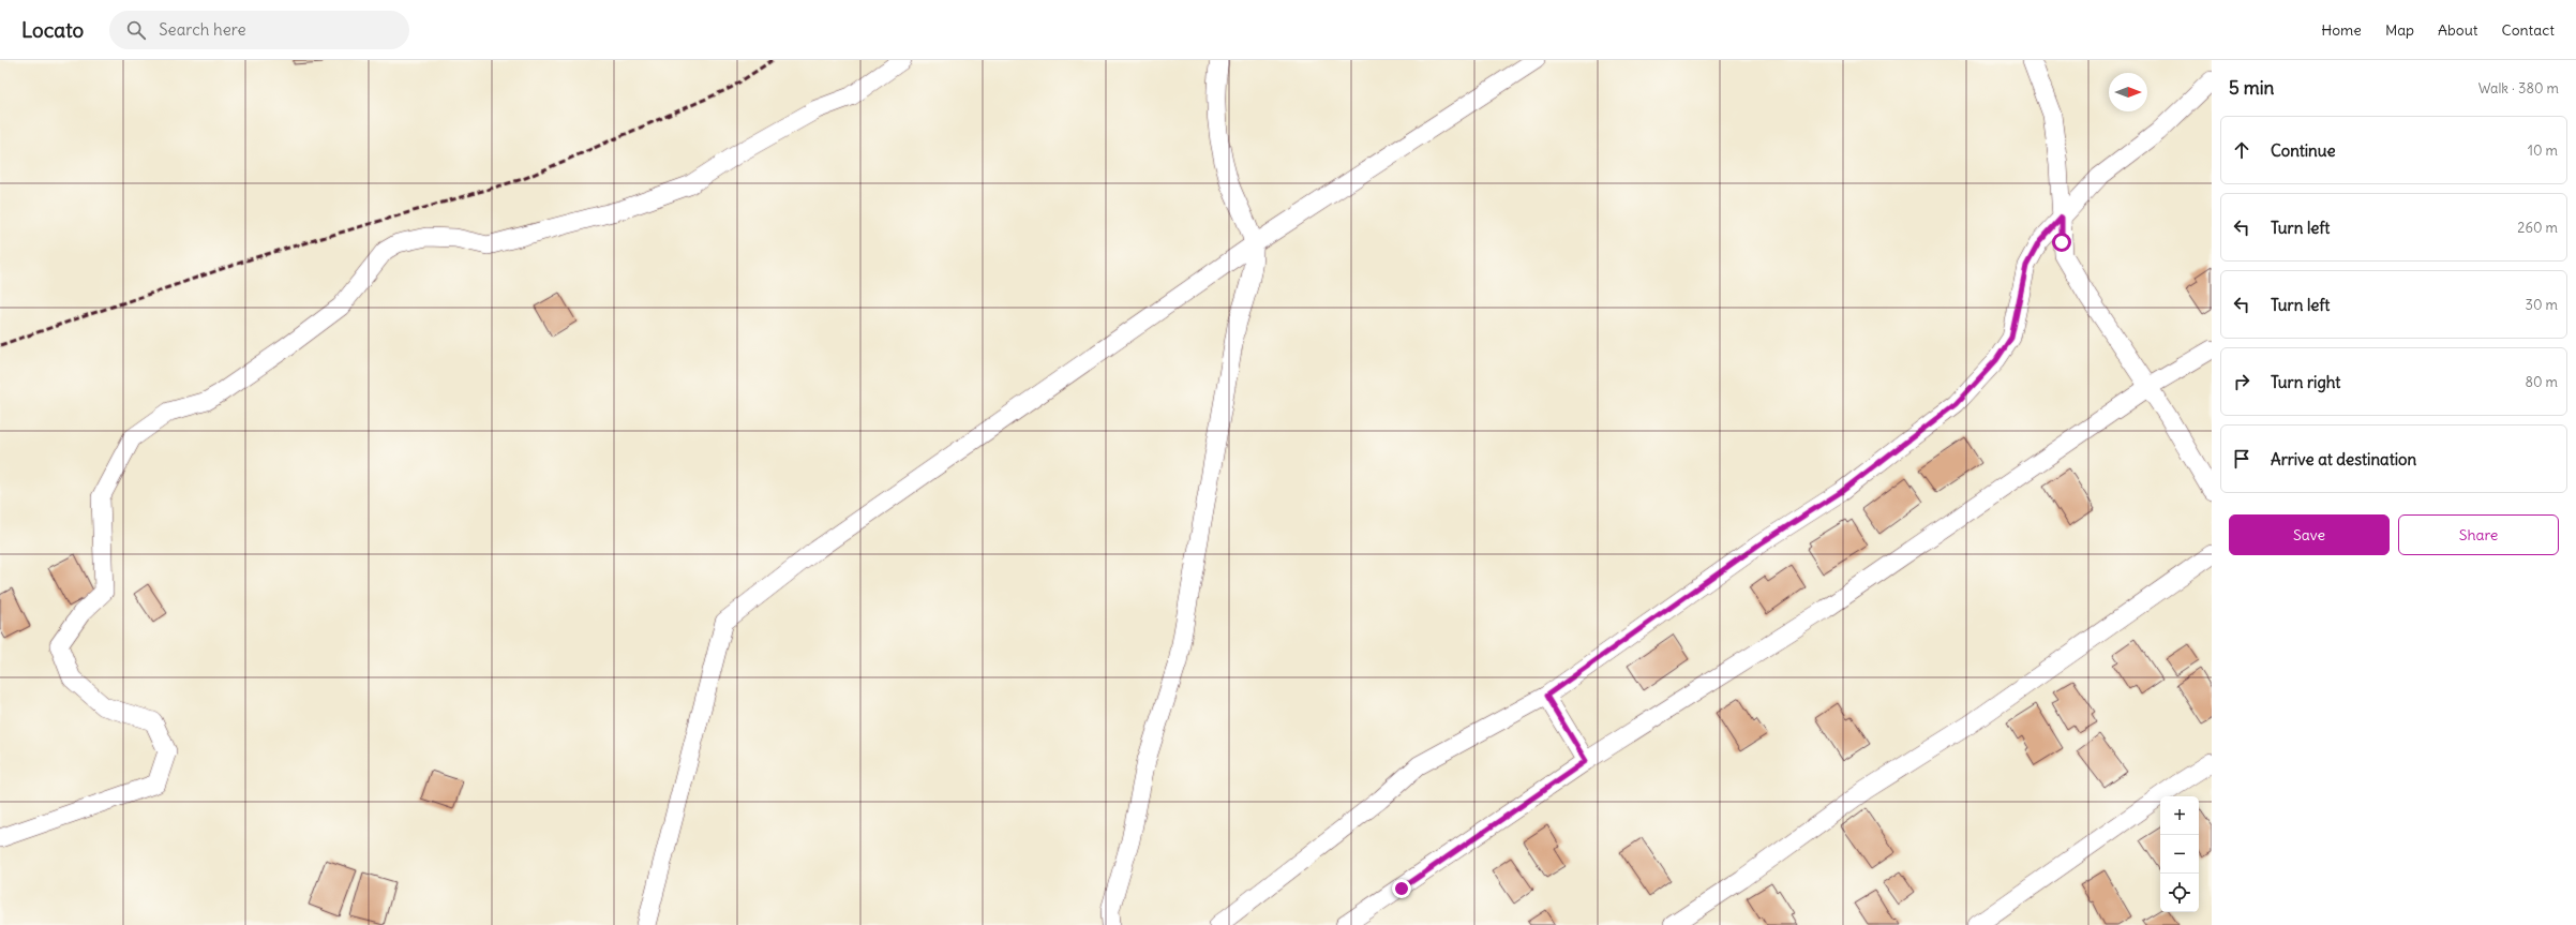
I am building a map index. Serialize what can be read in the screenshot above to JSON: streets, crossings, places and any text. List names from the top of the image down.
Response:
{
  "north": "right",
  "page": {
    "header": "Locato",
    "search": "Search here",
    "nav": [
      "Home",
      "Map",
      "About",
      "Contact"
    ],
    "heading": ["5 min", "Walk · 380 m"],
    "list": [
      ["Continue", "10 m"],
      ["Turn left", "260 m"],
      ["Turn left", "30 m"],
      ["Turn right", "80 m"],
      "Arrive at destination"
    ],
    "buttons": ["Save", "Share"],
    "map_buttons": ["+", "−"]
  }
}
